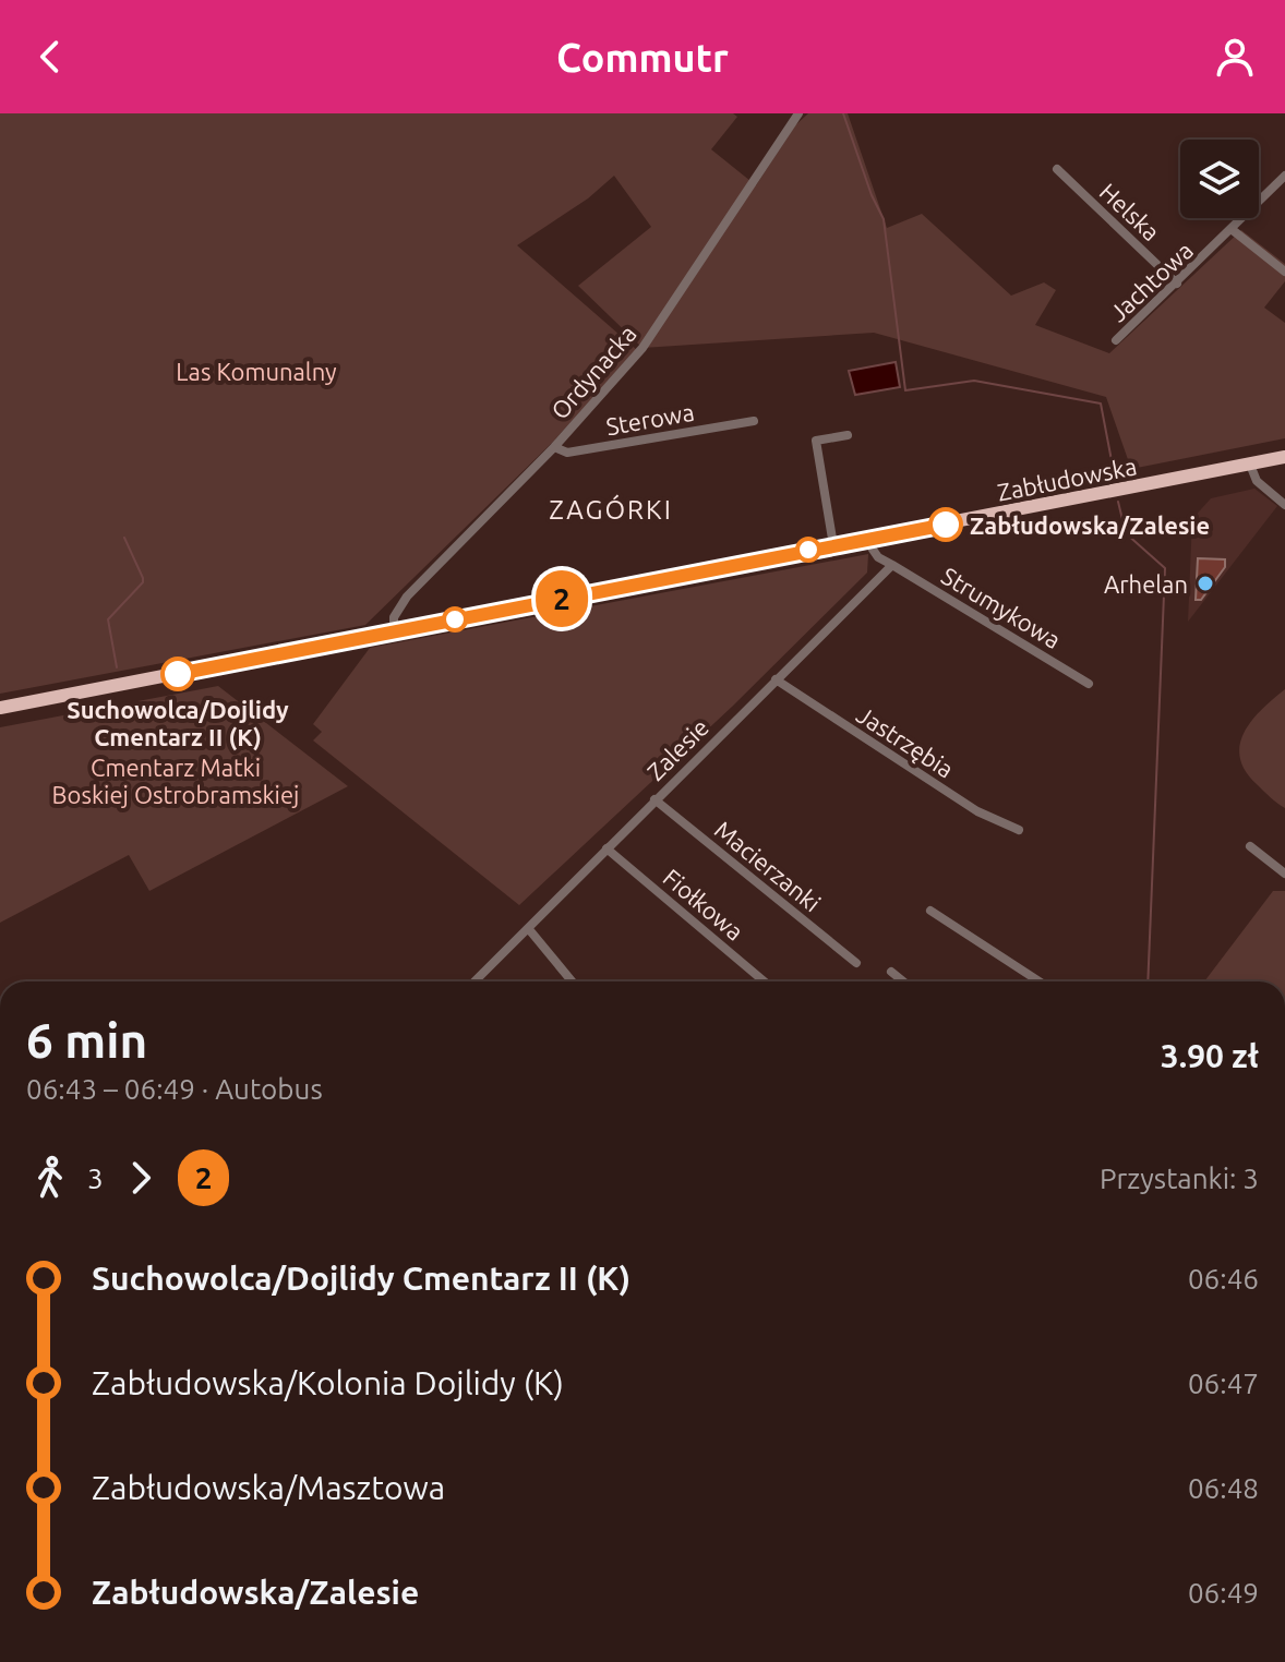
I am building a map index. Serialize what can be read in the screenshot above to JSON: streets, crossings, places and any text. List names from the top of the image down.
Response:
{
  "streets": {
    "highway": ["Zabłudowska"],
    "street": [
      "Helska",
      "Jachtowa",
      "Ordynacka",
      "Sterowa",
      "Strumykowa",
      "Jastrzębia",
      "Zalesie",
      "Macierzanki",
      "Fiołkowa"
    ]
  },
  "crossings": [
    ["Helska", "Jachtowa"],
    ["Ordynacka", "Sterowa"],
    ["Ordynacka", "Zabłudowska"],
    ["Strumykowa", "Zalesie"],
    ["Jastrzębia", "Zalesie"],
    ["Zalesie", "Macierzanki"],
    ["Zalesie", "Fiołkowa"]
  ],
  "districts": ["ZAGÓRKI"],
  "parks": ["Las Komunalny", "Cmentarz Matki Boskiej Ostrobramskiej"],
  "places": ["Zabłudowska/Zalesie", "Arhelan", "Suchowolca/Dojlidy Cmentarz II (K)"],
  "lines": ["bus line 2"],
  "page": {
    "header": "Commutr",
    "on_map": "2",
    "heading": ["6 min", "06:43 – 06:49 · Autobus", "3.90 zł"],
    "legs": ["3", "2", "Przystanki: 3"],
    "list": [
      {
        "name": "Suchowolca/Dojlidy Cmentarz II (K)",
        "value": "06:46"
      },
      {
        "name": "Zabłudowska/Kolonia Dojlidy (K)",
        "value": "06:47"
      },
      {
        "name": "Zabłudowska/Masztowa",
        "value": "06:48"
      },
      {
        "name": "Zabłudowska/Zalesie",
        "value": "06:49"
      }
    ]
  }
}
